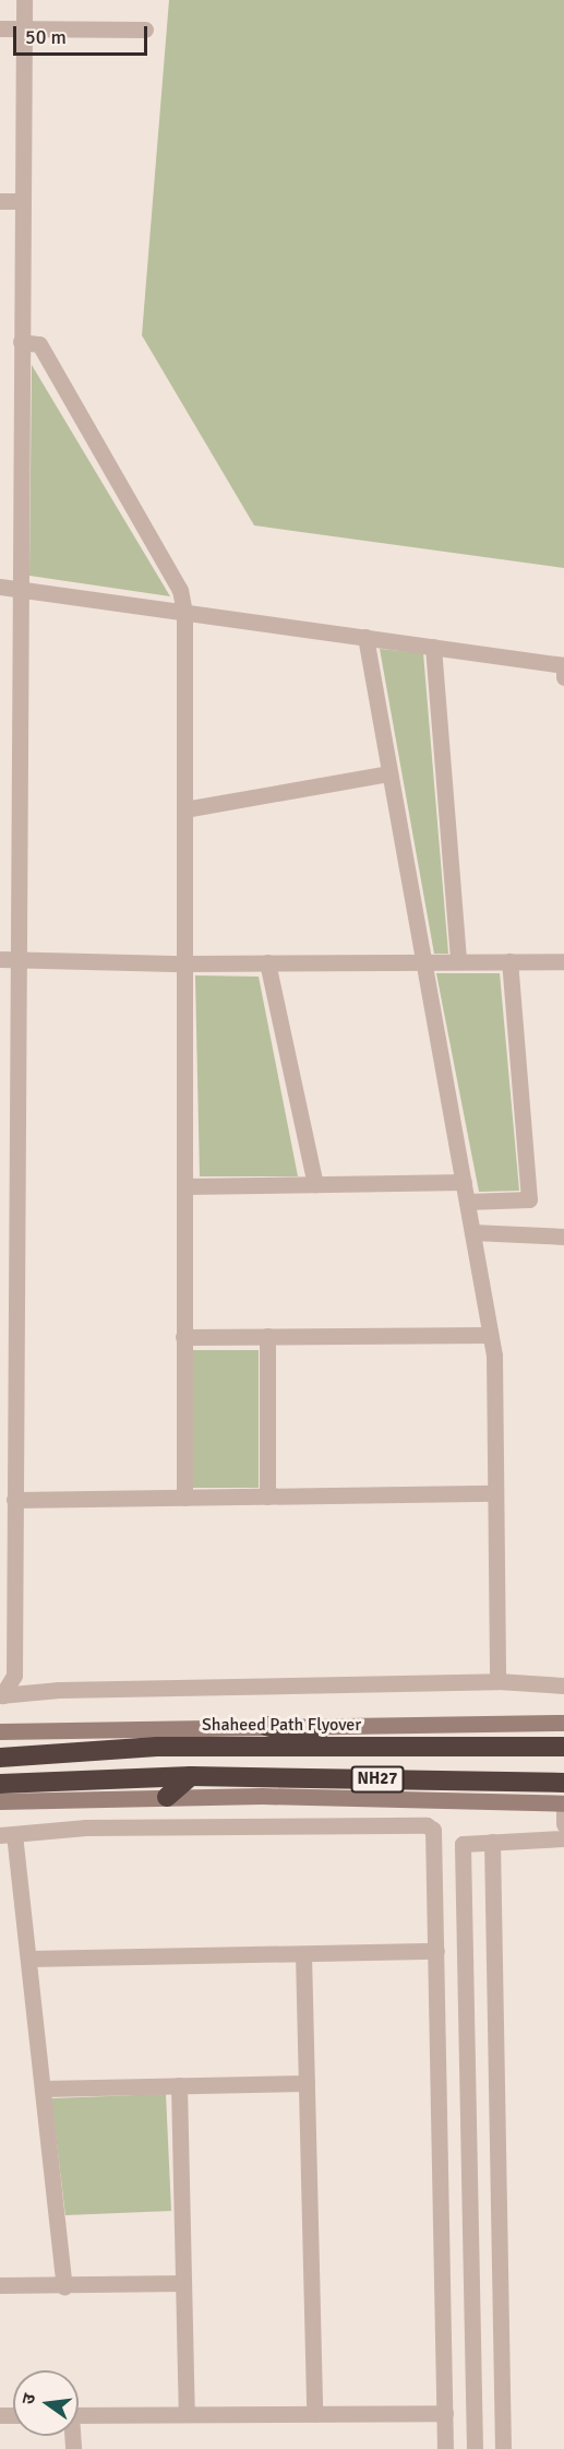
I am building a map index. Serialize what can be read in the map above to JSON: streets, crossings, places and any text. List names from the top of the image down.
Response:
{
  "streets": {
    "highway": ["Shaheed Path Flyover", "NH27"]
  },
  "scale_bar": "50 m",
  "north": "left"
}
